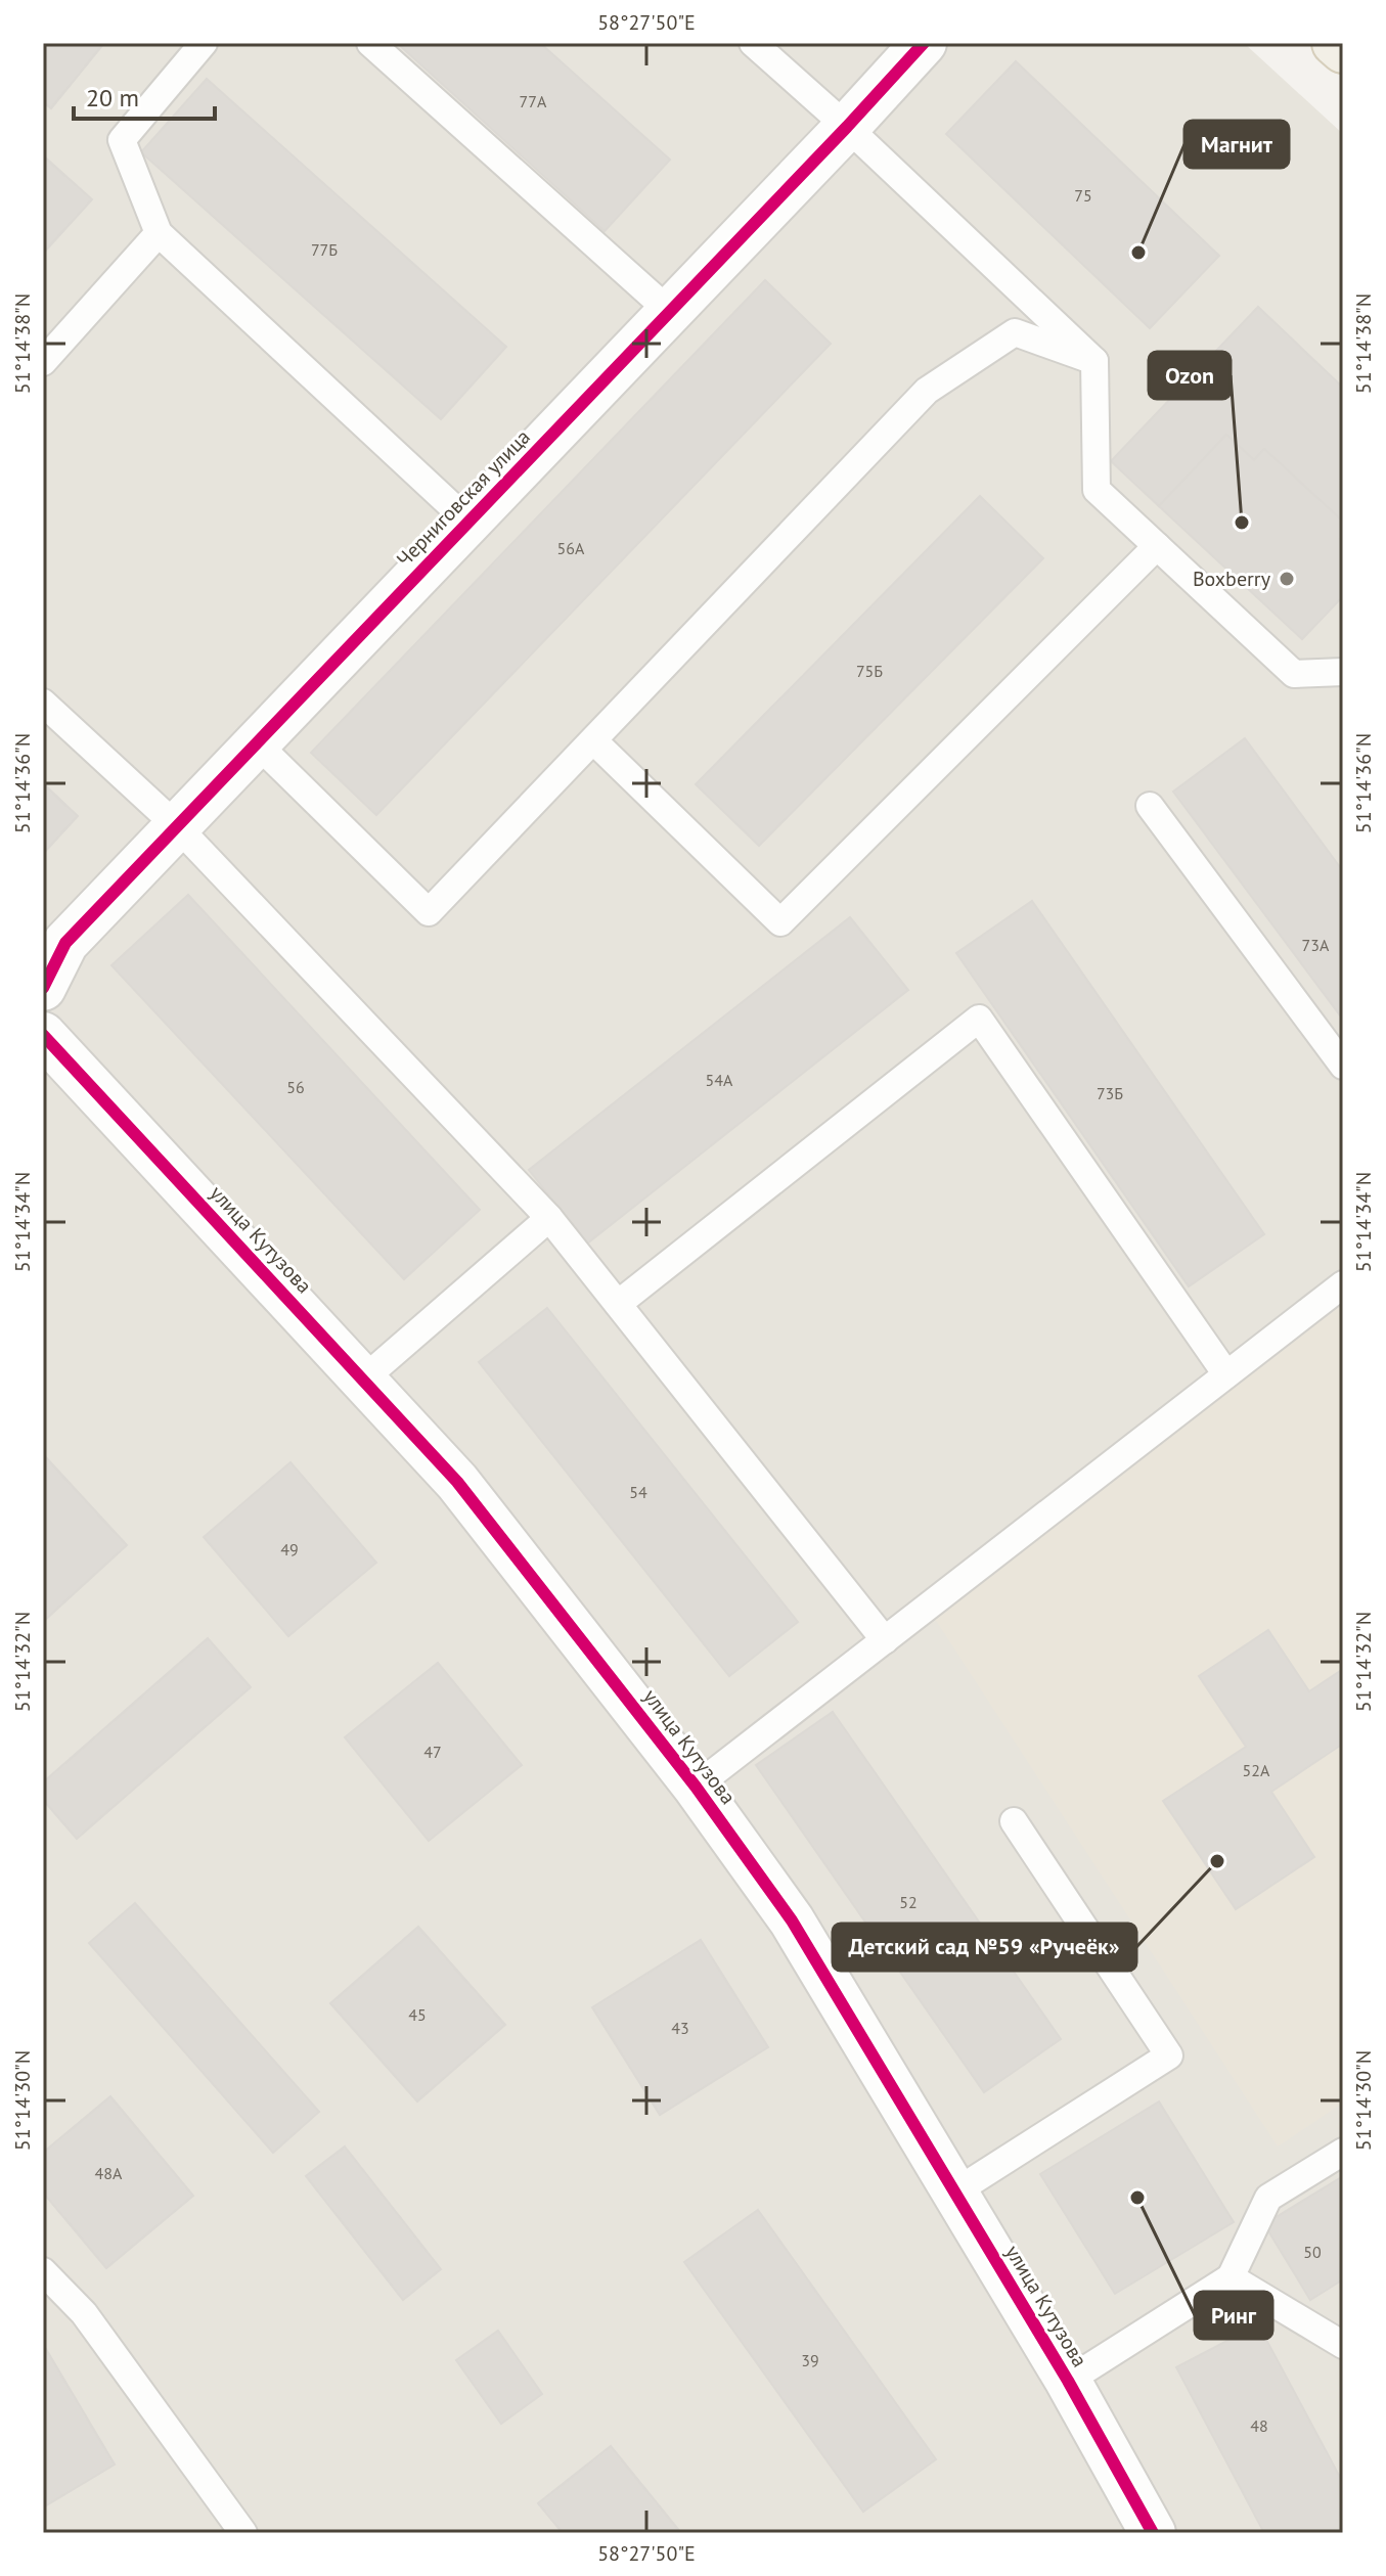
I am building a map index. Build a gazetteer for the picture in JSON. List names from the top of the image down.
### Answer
{
  "streets": {
    "street": ["Черниговская улица", "улица Кутузова"]
  },
  "places": [
    "Магнит",
    "Ozon",
    "Boxberry",
    "Детский сад №59 «Ручеёк»",
    "Ринг"
  ],
  "house_numbers": [
    "77А",
    "75",
    "77Б",
    "56А",
    "75Б",
    "73А",
    "54А",
    "56",
    "73Б",
    "54",
    "49",
    "47",
    "52А",
    "52",
    "45",
    "43",
    "48А",
    "50",
    "39",
    "48"
  ],
  "scale_bar": "20 m",
  "coordinates": [
    "58°27'50\"E",
    "51°14'38\"N",
    "51°14'36\"N",
    "51°14'34\"N",
    "51°14'32\"N",
    "51°14'30\"N"
  ]
}
